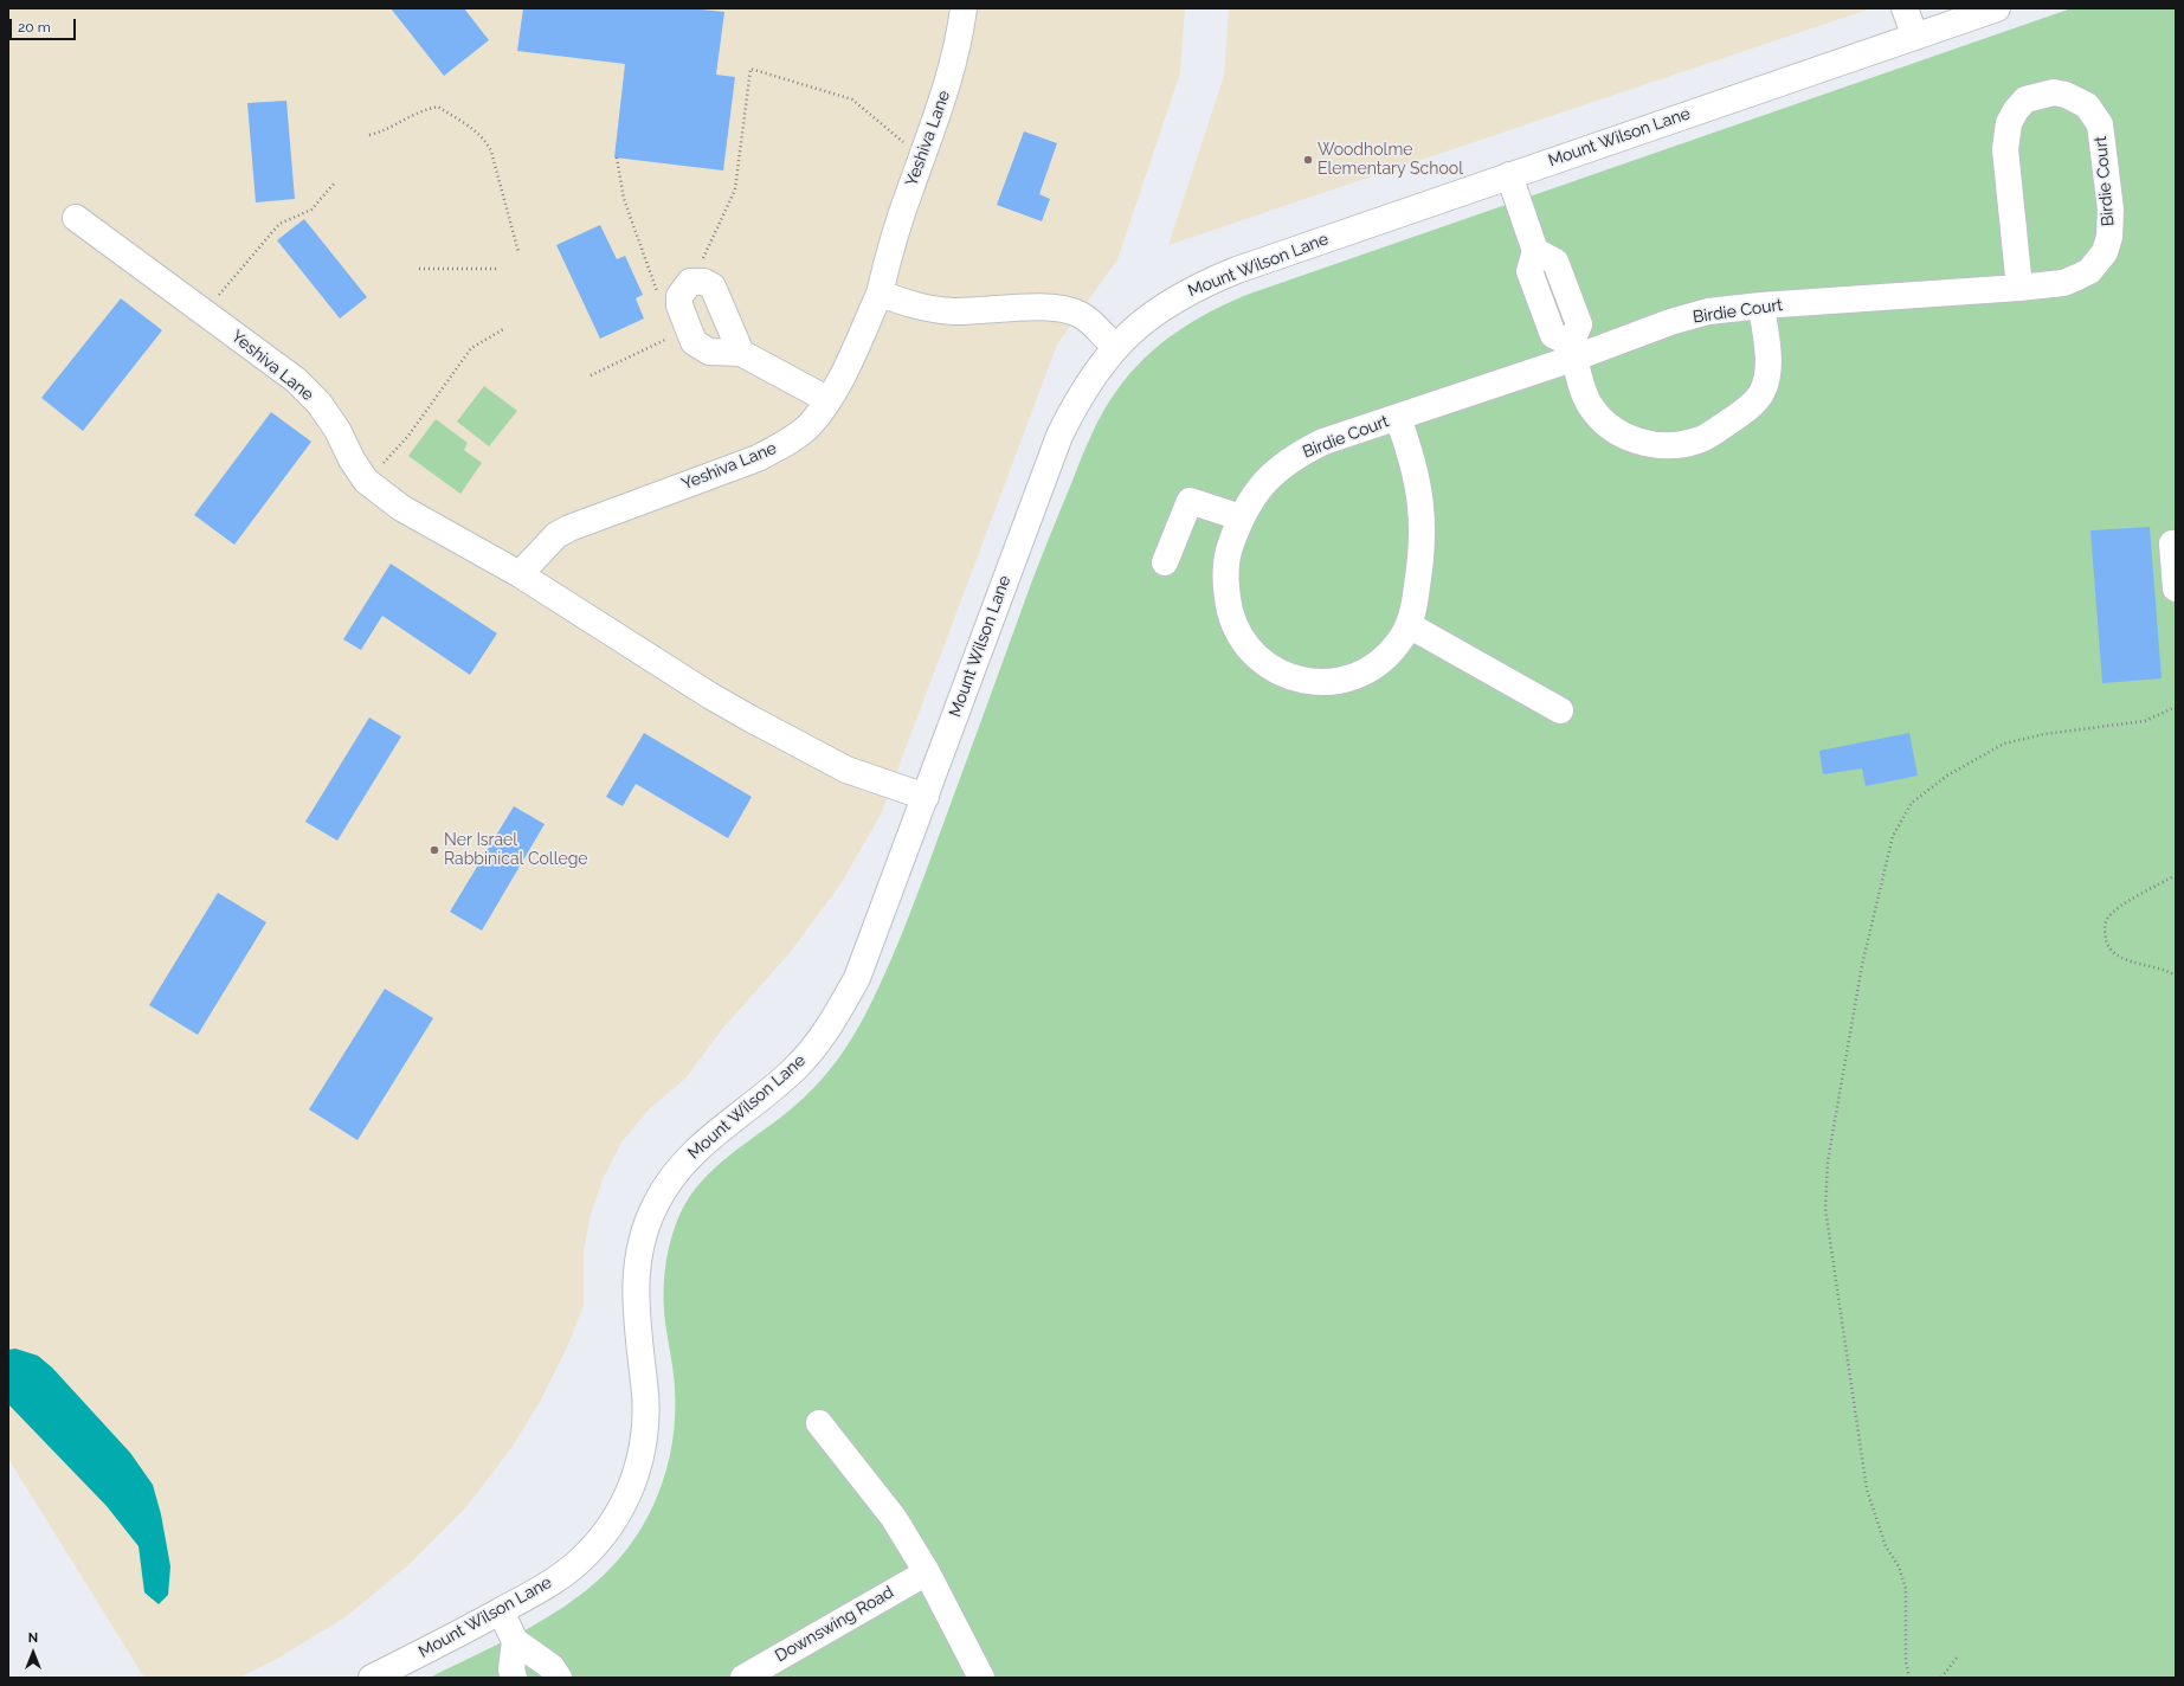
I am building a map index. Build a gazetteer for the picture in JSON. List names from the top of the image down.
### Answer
{
  "streets": {
    "street": [
      "Mount Wilson Lane",
      "Yeshiva Lane",
      "Birdie Court",
      "Downswing Road"
    ]
  },
  "crossings": [
    ["Mount Wilson Lane", "Yeshiva Lane"]
  ],
  "places": ["Woodholme Elementary School", "Ner Israel Rabbinical College"],
  "scale_bar": "20 m",
  "north": "top"
}
